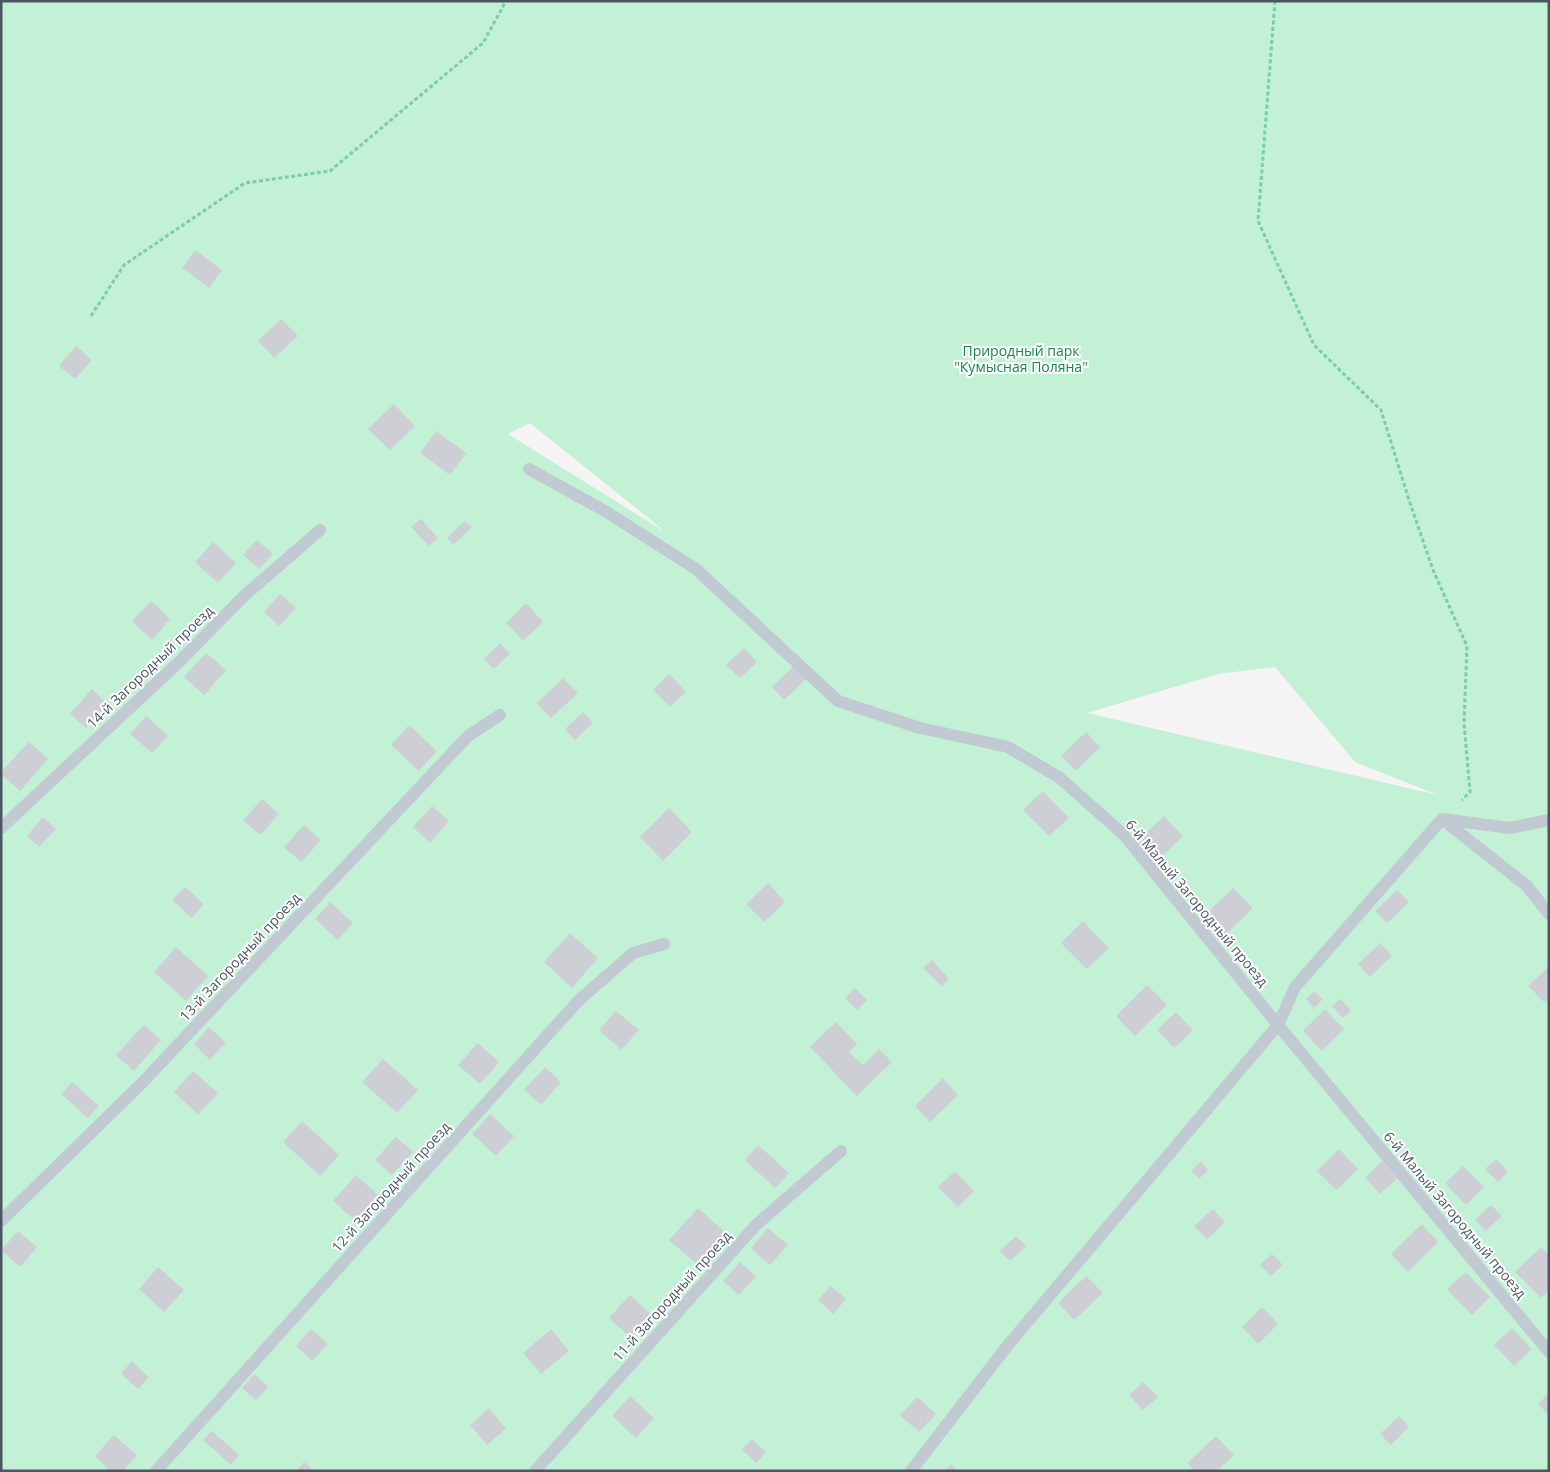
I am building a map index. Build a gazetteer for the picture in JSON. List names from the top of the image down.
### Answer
{
  "streets": {
    "lane": [
      "14-й Загородный проезд",
      "6-й Малый Загородный проезд",
      "13-й Загородный проезд",
      "12-й Загородный проезд",
      "11-й Загородный проезд"
    ]
  },
  "parks": ["Природный парк \"Кумысная Поляна\""]
}
